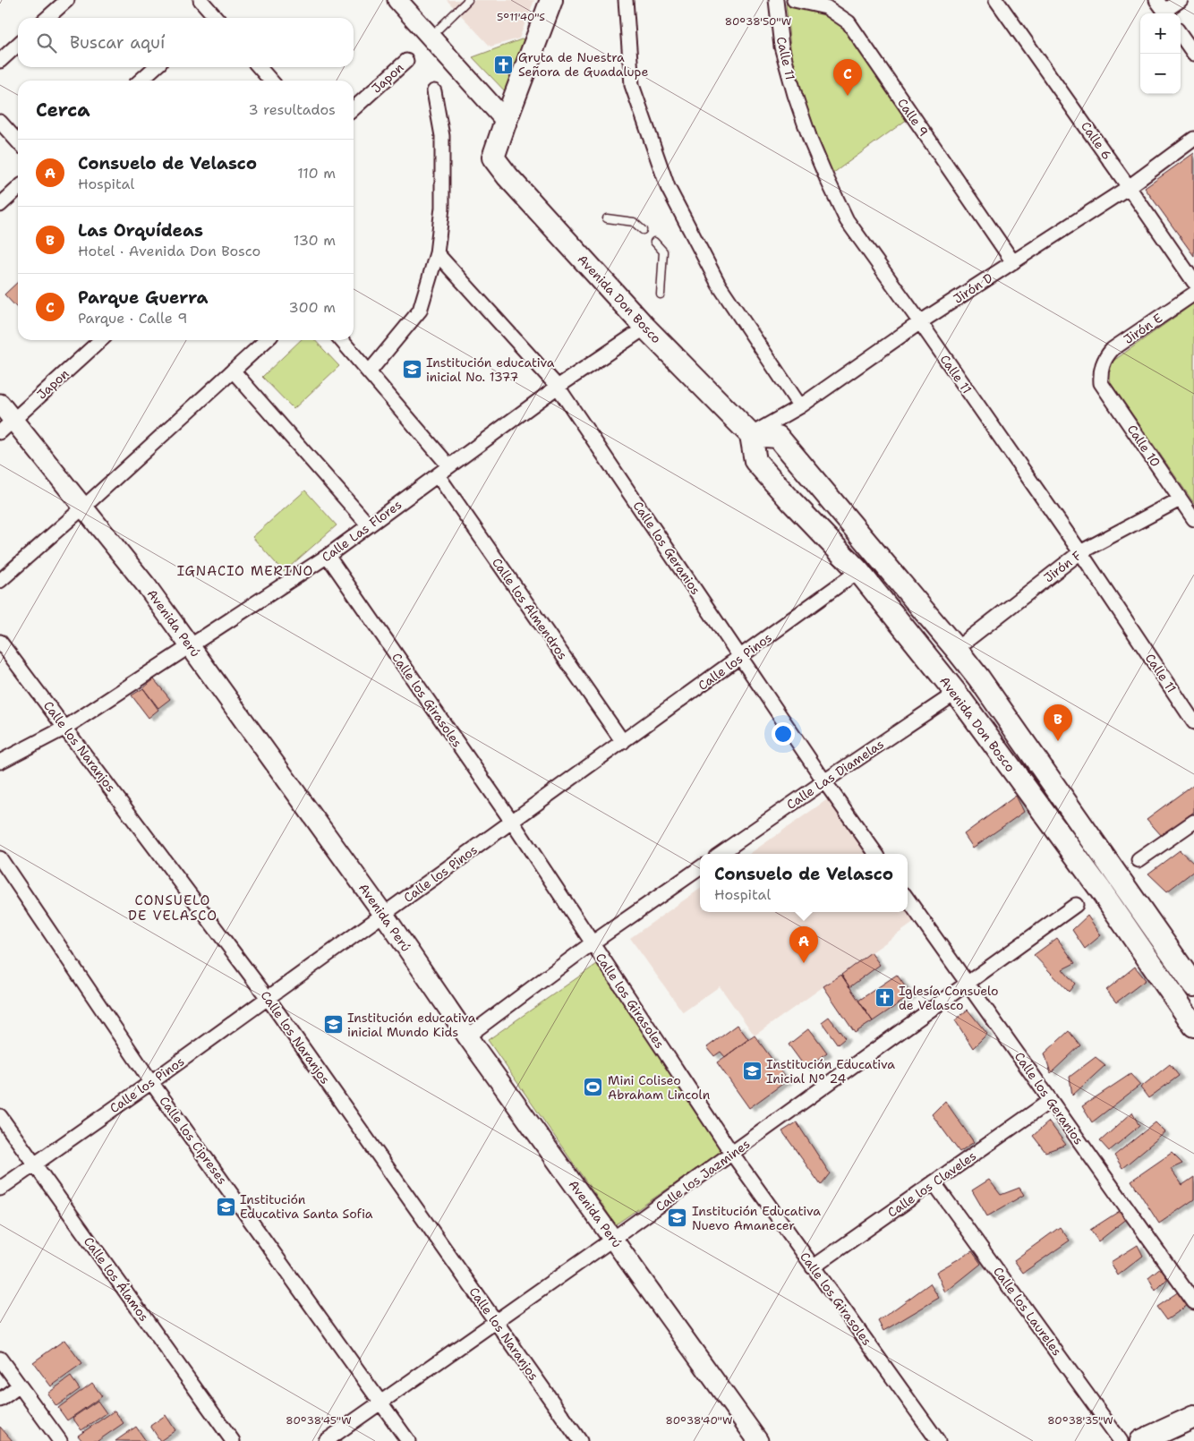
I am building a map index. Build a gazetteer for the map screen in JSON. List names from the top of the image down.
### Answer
{
  "streets": {
    "main road": ["Avenida Don Bosco"],
    "street": [
      "Calle 11",
      "Japon",
      "Calle 9",
      "Calle 6",
      "Jirón D",
      "Jirón E",
      "Calle 10",
      "Calle Las Flores",
      "Calle los Geranios",
      "Jirón F",
      "Calle los Almendros",
      "Avenida Perú",
      "Calle los Pinos",
      "Calle los Girasoles",
      "Calle los Naranjos",
      "Calle Las Diamelas",
      "Calle los Cipreses",
      "Calle los Jazmines",
      "Calle los Claveles",
      "Calle los Álamos",
      "Calle los Laureles"
    ]
  },
  "crossings": [
    ["Calle 11", "Jirón D"],
    ["Calle 11", "Jirón F"],
    ["Japon", "Avenida Perú"],
    ["Calle 9", "Jirón D"],
    ["Calle 6", "Jirón D"],
    ["Jirón D", "Avenida Don Bosco"],
    ["Avenida Don Bosco", "Calle Las Flores"],
    ["Avenida Don Bosco", "Jirón F"],
    ["Avenida Don Bosco", "Calle los Pinos"],
    ["Avenida Don Bosco", "Calle Las Diamelas"],
    ["Jirón E", "Calle 10"],
    ["Calle 10", "Jirón F"],
    ["Calle Las Flores", "Calle los Geranios"],
    ["Calle Las Flores", "Calle los Almendros"],
    ["Calle Las Flores", "Avenida Perú"],
    ["Calle Las Flores", "Calle los Girasoles"],
    ["Calle Las Flores", "Calle los Naranjos"],
    ["Calle los Geranios", "Calle los Pinos"],
    ["Calle los Geranios", "Calle Las Diamelas"],
    ["Calle los Geranios", "Calle los Jazmines"],
    ["Calle los Geranios", "Calle los Claveles"],
    ["Calle los Almendros", "Calle los Pinos"],
    ["Avenida Perú", "Calle los Pinos"],
    ["Avenida Perú", "Calle los Jazmines"],
    ["Calle los Pinos", "Calle los Girasoles"],
    ["Calle los Pinos", "Calle los Naranjos"],
    ["Calle los Pinos", "Calle los Cipreses"],
    ["Calle los Pinos", "Calle los Álamos"],
    ["Calle los Girasoles", "Calle los Jazmines"],
    ["Calle los Girasoles", "Calle los Claveles"],
    ["Calle los Naranjos", "Calle los Jazmines"],
    ["Calle los Cipreses", "Calle los Jazmines"],
    ["Calle los Claveles", "Calle los Laureles"]
  ],
  "districts": ["IGNACIO MERINO", "CONSUELO DE VELASCO"],
  "places": {
    "church": ["Gruta de Nuestra Señora de Guadalupe", "Iglesía Consuelo de Velasco"],
    "school or university": [
      "Institución educativa inicial No. 1377",
      "Institución educativa inicial Mundo Kids",
      "Institución Educativa Inicial Nº 24",
      "Institución Educativa Santa Sofia",
      "Institución Educativa Nuevo Amanecer"
    ],
    "sports": ["Mini Coliseo Abraham Lincoln"]
  },
  "page": {
    "map_buttons": ["+", "−"],
    "search": "Buscar aquí",
    "pins": ["C", "B", "A"],
    "heading": ["Cerca", "3 resultados"],
    "list": [
      {
        "mark": "A",
        "name": "Consuelo de Velasco",
        "note": "Hospital",
        "value": "110 m"
      },
      {
        "mark": "B",
        "name": "Las Orquídeas",
        "note": "Hotel · Avenida Don Bosco",
        "value": "130 m"
      },
      {
        "mark": "C",
        "name": "Parque Guerra",
        "note": "Parque · Calle 9",
        "value": "300 m"
      }
    ],
    "popup": ["Consuelo de Velasco", "Hospital"]
  },
  "coordinates": [
    "5°11'40\"S",
    "80°38'50\"W",
    "80°38'45\"W",
    "80°38'40\"W",
    "80°38'35\"W"
  ]
}
